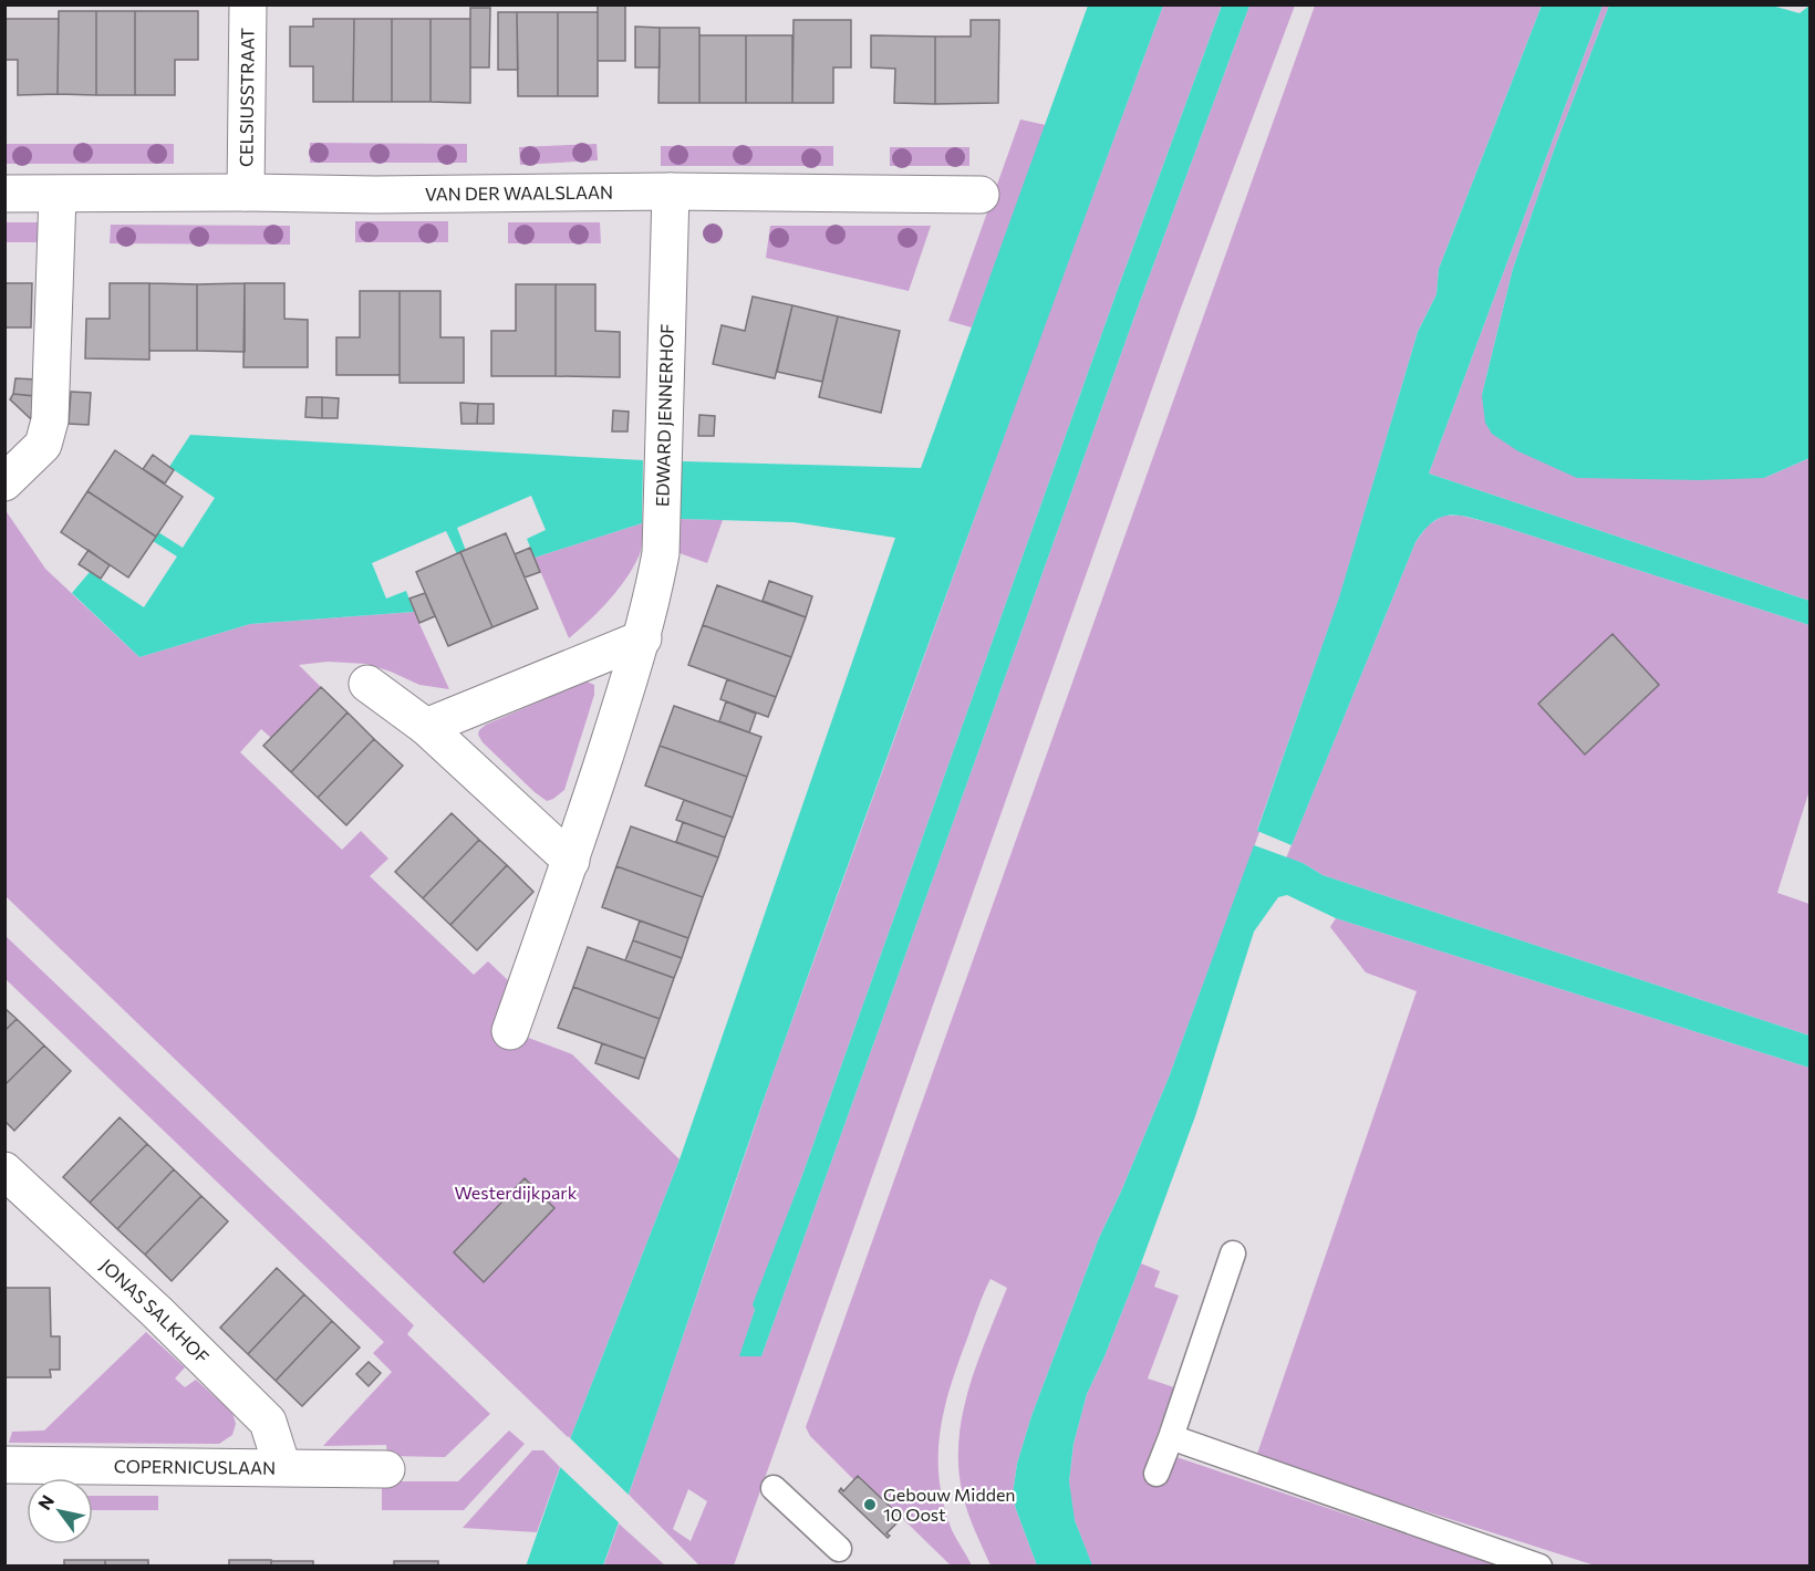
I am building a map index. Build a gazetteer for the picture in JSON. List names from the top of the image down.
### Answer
{
  "streets": {
    "street": [
      "CELSIUSSTRAAT",
      "VAN DER WAALSLAAN",
      "EDWARD JENNERHOF",
      "JONAS SALKHOF",
      "COPERNICUSLAAN"
    ]
  },
  "crossings": [
    ["CELSIUSSTRAAT", "VAN DER WAALSLAAN"],
    ["VAN DER WAALSLAAN", "EDWARD JENNERHOF"],
    ["JONAS SALKHOF", "COPERNICUSLAAN"]
  ],
  "parks": ["Westerdijkpark"],
  "places": ["Gebouw Midden 10 Oost"],
  "north": "top left"
}
